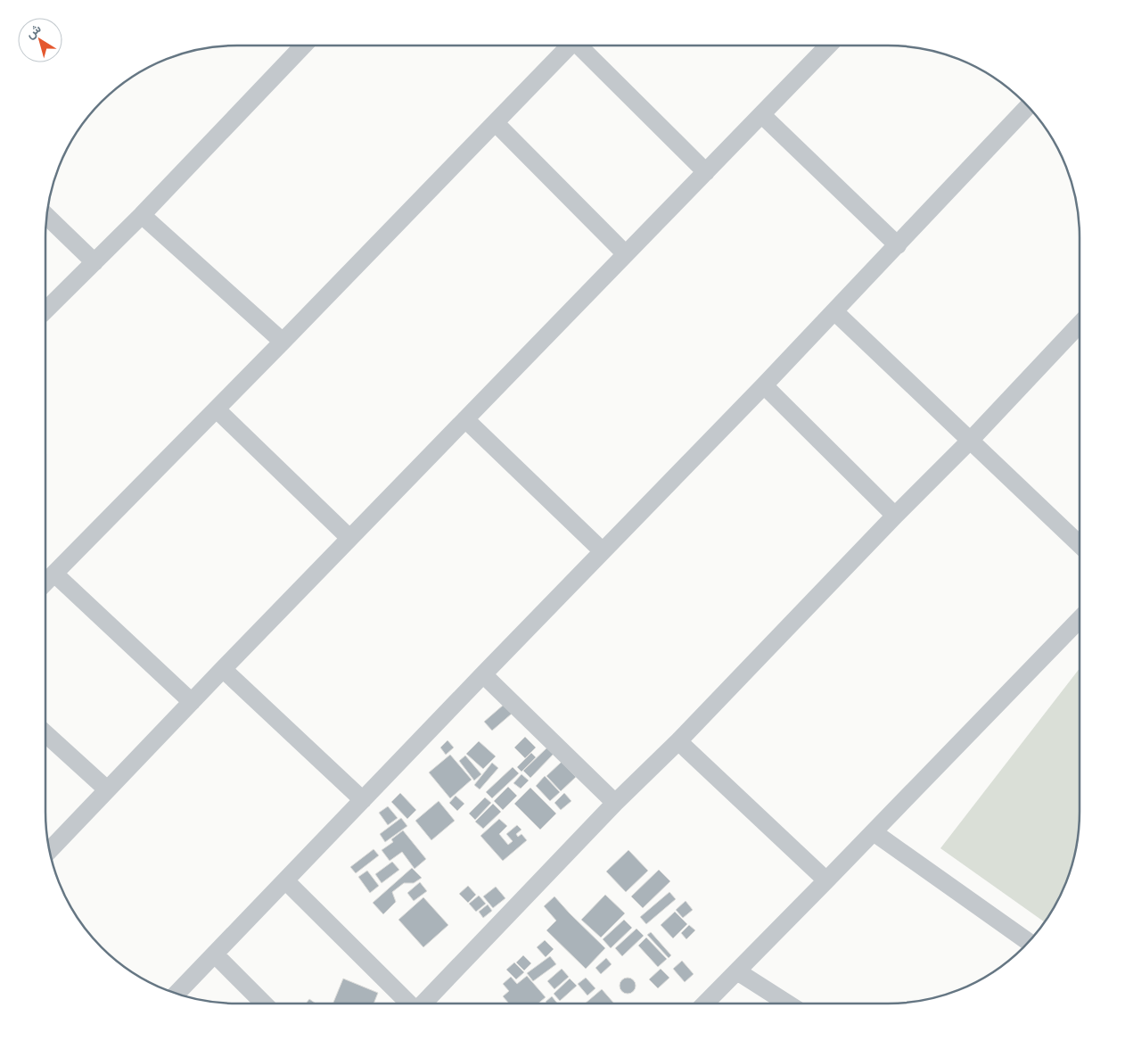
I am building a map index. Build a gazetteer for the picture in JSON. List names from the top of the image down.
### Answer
{
  "north": "top left"
}
